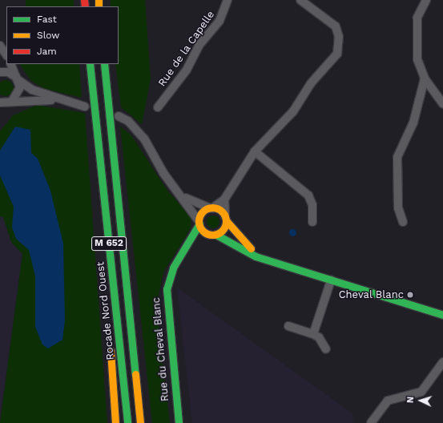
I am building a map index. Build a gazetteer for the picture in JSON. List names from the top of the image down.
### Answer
{
  "streets": {
    "main road": ["M 652", "Rocade Nord Ouest", "Rue du Cheval Blanc"],
    "street": ["Rue de la Capelle"]
  },
  "places": ["Cheval Blanc"],
  "legend": ["Fast", "Slow", "Jam"],
  "north": "left"
}
